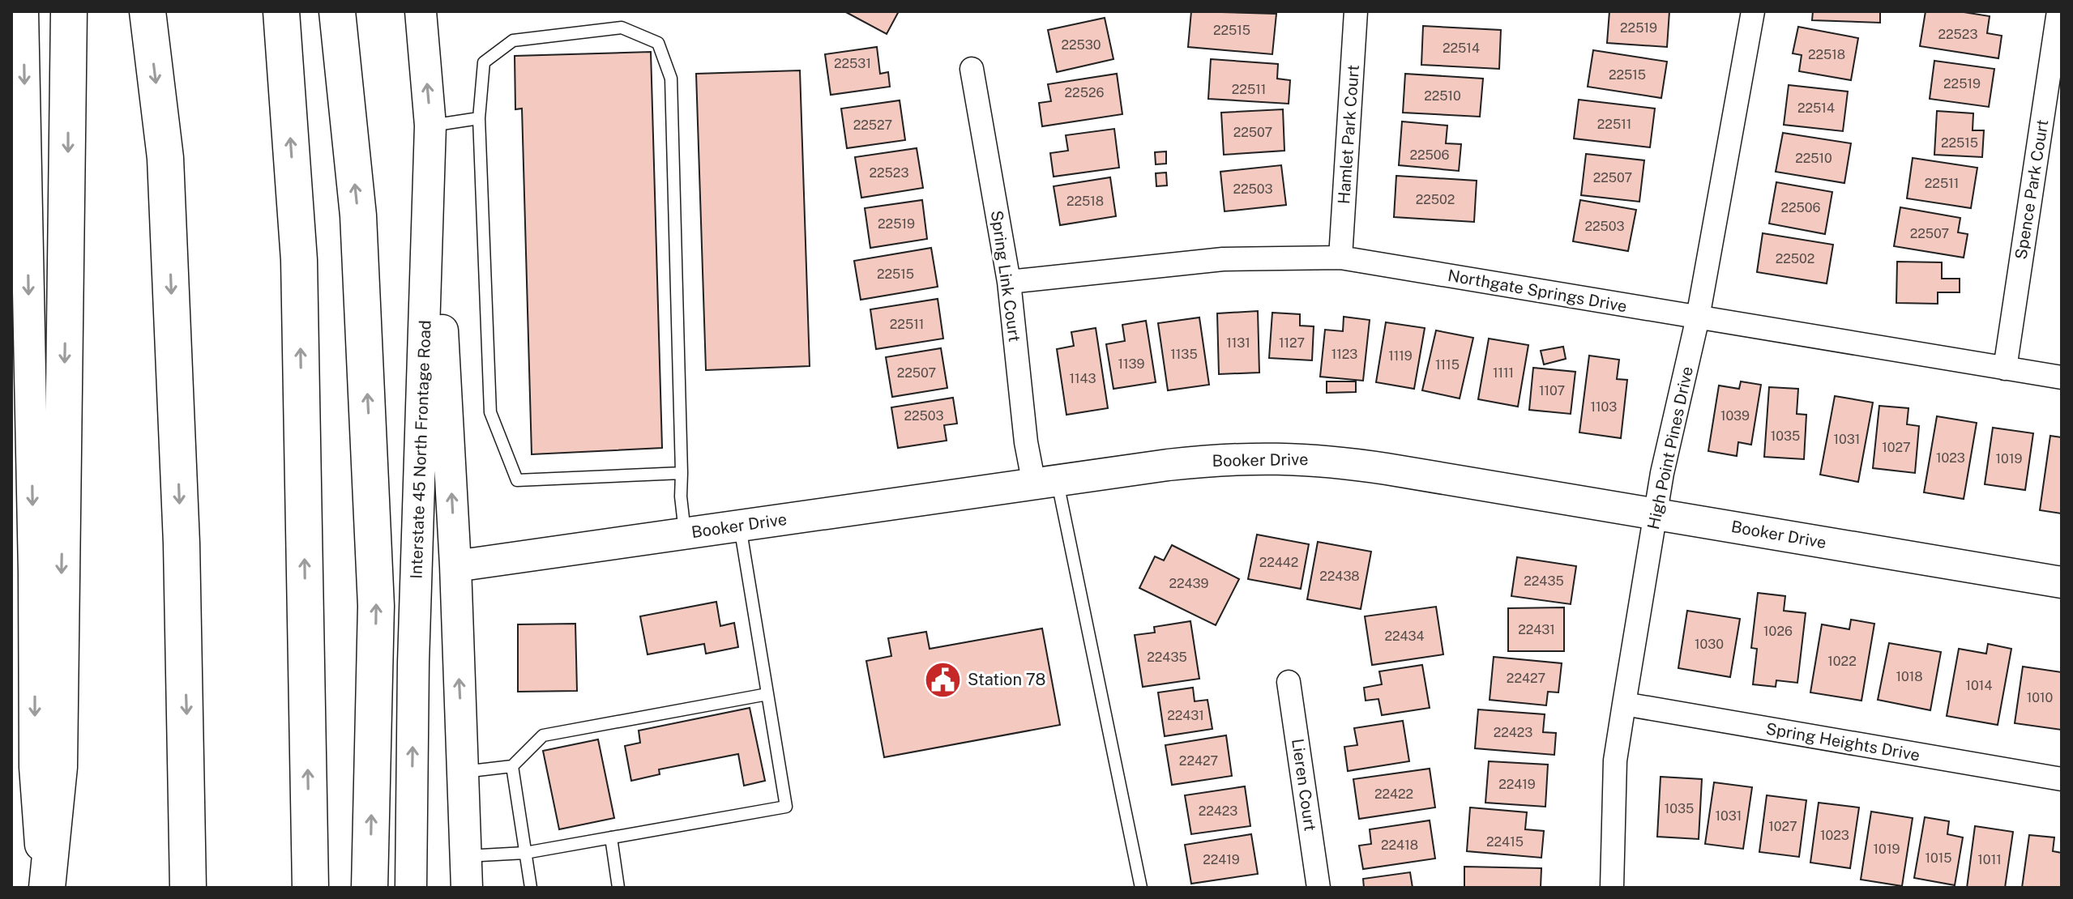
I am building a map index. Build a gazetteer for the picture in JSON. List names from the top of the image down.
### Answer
{
  "streets": {
    "main road": ["Interstate 45 North Frontage Road", "Booker Drive"],
    "street": [
      "Hamlet Park Court",
      "Spence Park Court",
      "Spring Link Court",
      "Northgate Springs Drive",
      "High Point Pines Drive",
      "Spring Heights Drive",
      "Lieren Court"
    ]
  },
  "crossings": [
    ["Hamlet Park Court", "Northgate Springs Drive"],
    ["Spence Park Court", "Northgate Springs Drive"],
    ["Spring Link Court", "Northgate Springs Drive"],
    ["Spring Link Court", "Booker Drive"],
    ["Northgate Springs Drive", "High Point Pines Drive"],
    ["High Point Pines Drive", "Booker Drive"],
    ["High Point Pines Drive", "Spring Heights Drive"]
  ],
  "places": {
    "public building": ["Station 78"]
  },
  "house_numbers": [
    "22519",
    "22515",
    "22523",
    "22530",
    "22514",
    "22518",
    "22531",
    "22515",
    "22519",
    "22511",
    "22526",
    "22510",
    "22514",
    "22511",
    "22527",
    "22507",
    "22515",
    "22506",
    "22510",
    "22523",
    "22507",
    "22511",
    "22503",
    "22502",
    "22518",
    "22506",
    "22519",
    "22503",
    "22507",
    "22502",
    "22515",
    "22511",
    "1131",
    "1127",
    "1135",
    "1123",
    "1119",
    "1139",
    "1115",
    "22507",
    "1111",
    "1143",
    "1107",
    "1103",
    "22503",
    "1039",
    "1035",
    "1031",
    "1027",
    "1023",
    "1019",
    "22442",
    "22438",
    "22435",
    "22439",
    "22431",
    "1026",
    "22434",
    "1030",
    "22435",
    "1022",
    "1018",
    "22427",
    "1014",
    "1010",
    "22431",
    "22423",
    "22427",
    "22419",
    "22422",
    "1035",
    "22423",
    "1031",
    "1027",
    "1023",
    "22415",
    "22418",
    "1019",
    "1015",
    "22419",
    "1011"
  ]
}
